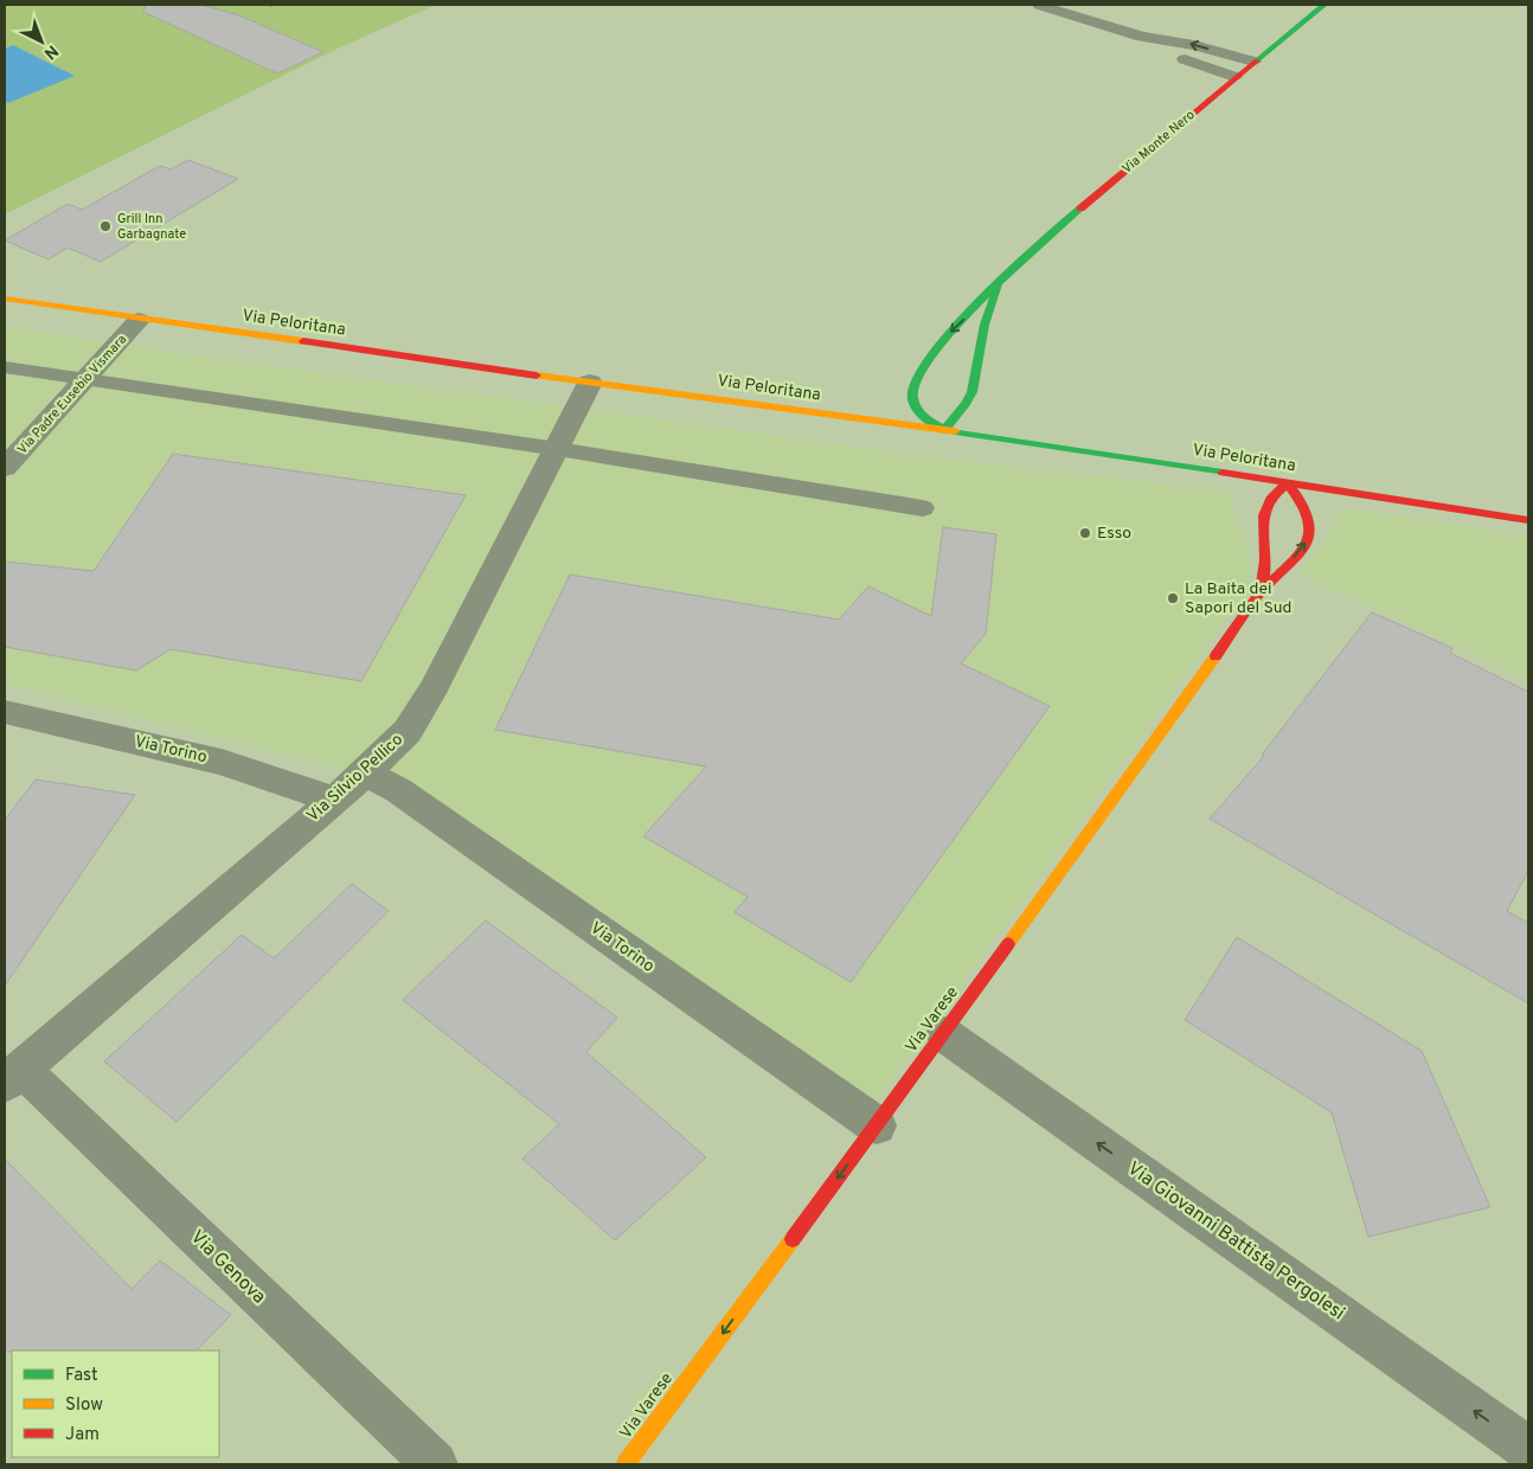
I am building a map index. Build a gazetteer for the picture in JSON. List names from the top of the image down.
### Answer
{
  "streets": {
    "street": [
      "Via Monte Nero",
      "Via Peloritana",
      "Via Padre Eusebio Vismara",
      "Via Torino",
      "Via Silvio Pellico",
      "Via Varese",
      "Via Giovanni Battista Pergolesi",
      "Via Genova"
    ]
  },
  "crossings": [
    ["Via Monte Nero", "Via Peloritana"],
    ["Via Peloritana", "Via Padre Eusebio Vismara"],
    ["Via Peloritana", "Via Silvio Pellico"],
    ["Via Peloritana", "Via Varese"],
    ["Via Torino", "Via Silvio Pellico"],
    ["Via Torino", "Via Varese"],
    ["Via Silvio Pellico", "Via Genova"],
    ["Via Varese", "Via Giovanni Battista Pergolesi"]
  ],
  "one_way": ["Via Giovanni Battista Pergolesi"],
  "places": ["Grill Inn Garbagnate", "Esso", "La Baita dei Sapori del Sud"],
  "legend": ["Fast", "Slow", "Jam"],
  "north": "bottom right"
}
